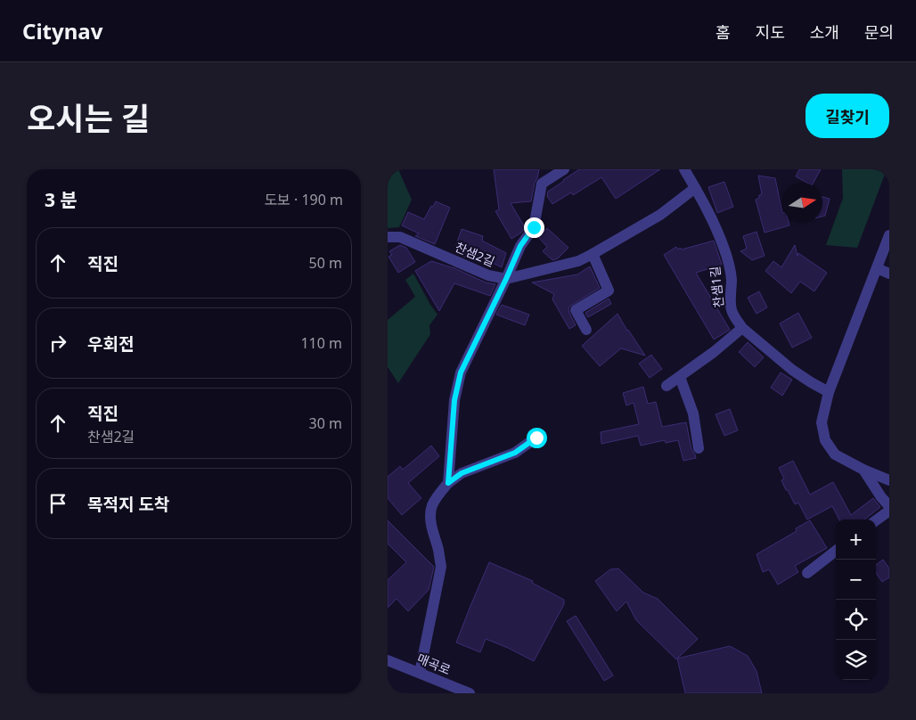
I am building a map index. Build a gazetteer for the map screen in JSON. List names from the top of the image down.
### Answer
{
  "streets": {
    "street": ["찬샘2길", "찬샘1길", "매곡로"]
  },
  "north": "right",
  "page": {
    "header": "Citynav",
    "nav": [
      "홈",
      "지도",
      "소개",
      "문의"
    ],
    "title": "오시는 길",
    "buttons": "길찾기",
    "heading": ["3 분", "도보 · 190 m"],
    "list": [
      ["직진", "50 m"],
      ["우회전", "110 m"],
      ["직진", "찬샘2길", "30 m"],
      "목적지 도착"
    ],
    "map_buttons": ["+", "−"]
  }
}
